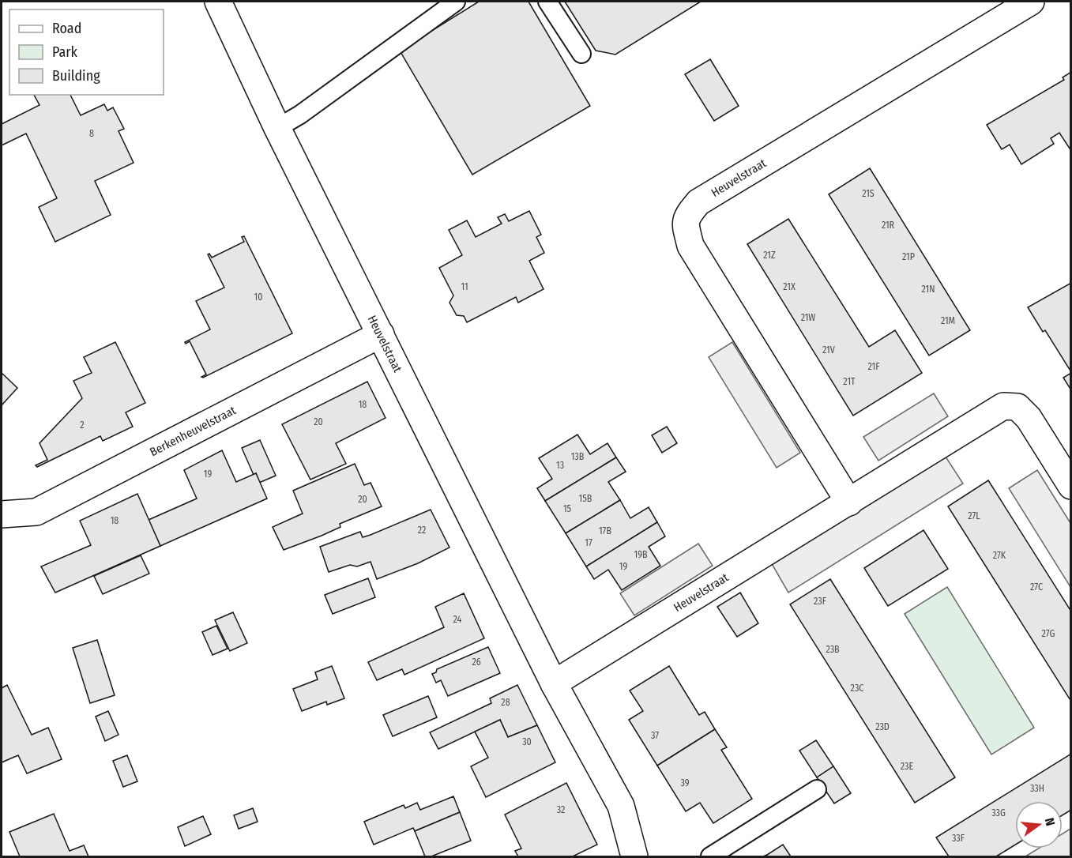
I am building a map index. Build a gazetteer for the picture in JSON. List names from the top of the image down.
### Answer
{
  "streets": {
    "street": ["Heuvelstraat", "Berkenheuvelstraat"]
  },
  "crossings": [
    ["Heuvelstraat", "Berkenheuvelstraat"]
  ],
  "house_numbers": [
    "8",
    "21S",
    "21R",
    "21Z",
    "21P",
    "11",
    "21X",
    "21N",
    "10",
    "21W",
    "21M",
    "21V",
    "21F",
    "21T",
    "18",
    "20",
    "2",
    "13B",
    "13",
    "19",
    "15B",
    "20",
    "15",
    "27L",
    "18",
    "22",
    "17B",
    "17",
    "19B",
    "27K",
    "19",
    "27C",
    "23F",
    "24",
    "27G",
    "23B",
    "26",
    "23C",
    "28",
    "23D",
    "37",
    "30",
    "23E",
    "39",
    "33H",
    "32",
    "33G",
    "33F"
  ],
  "legend": ["Road", "Park", "Building"],
  "north": "right"
}
